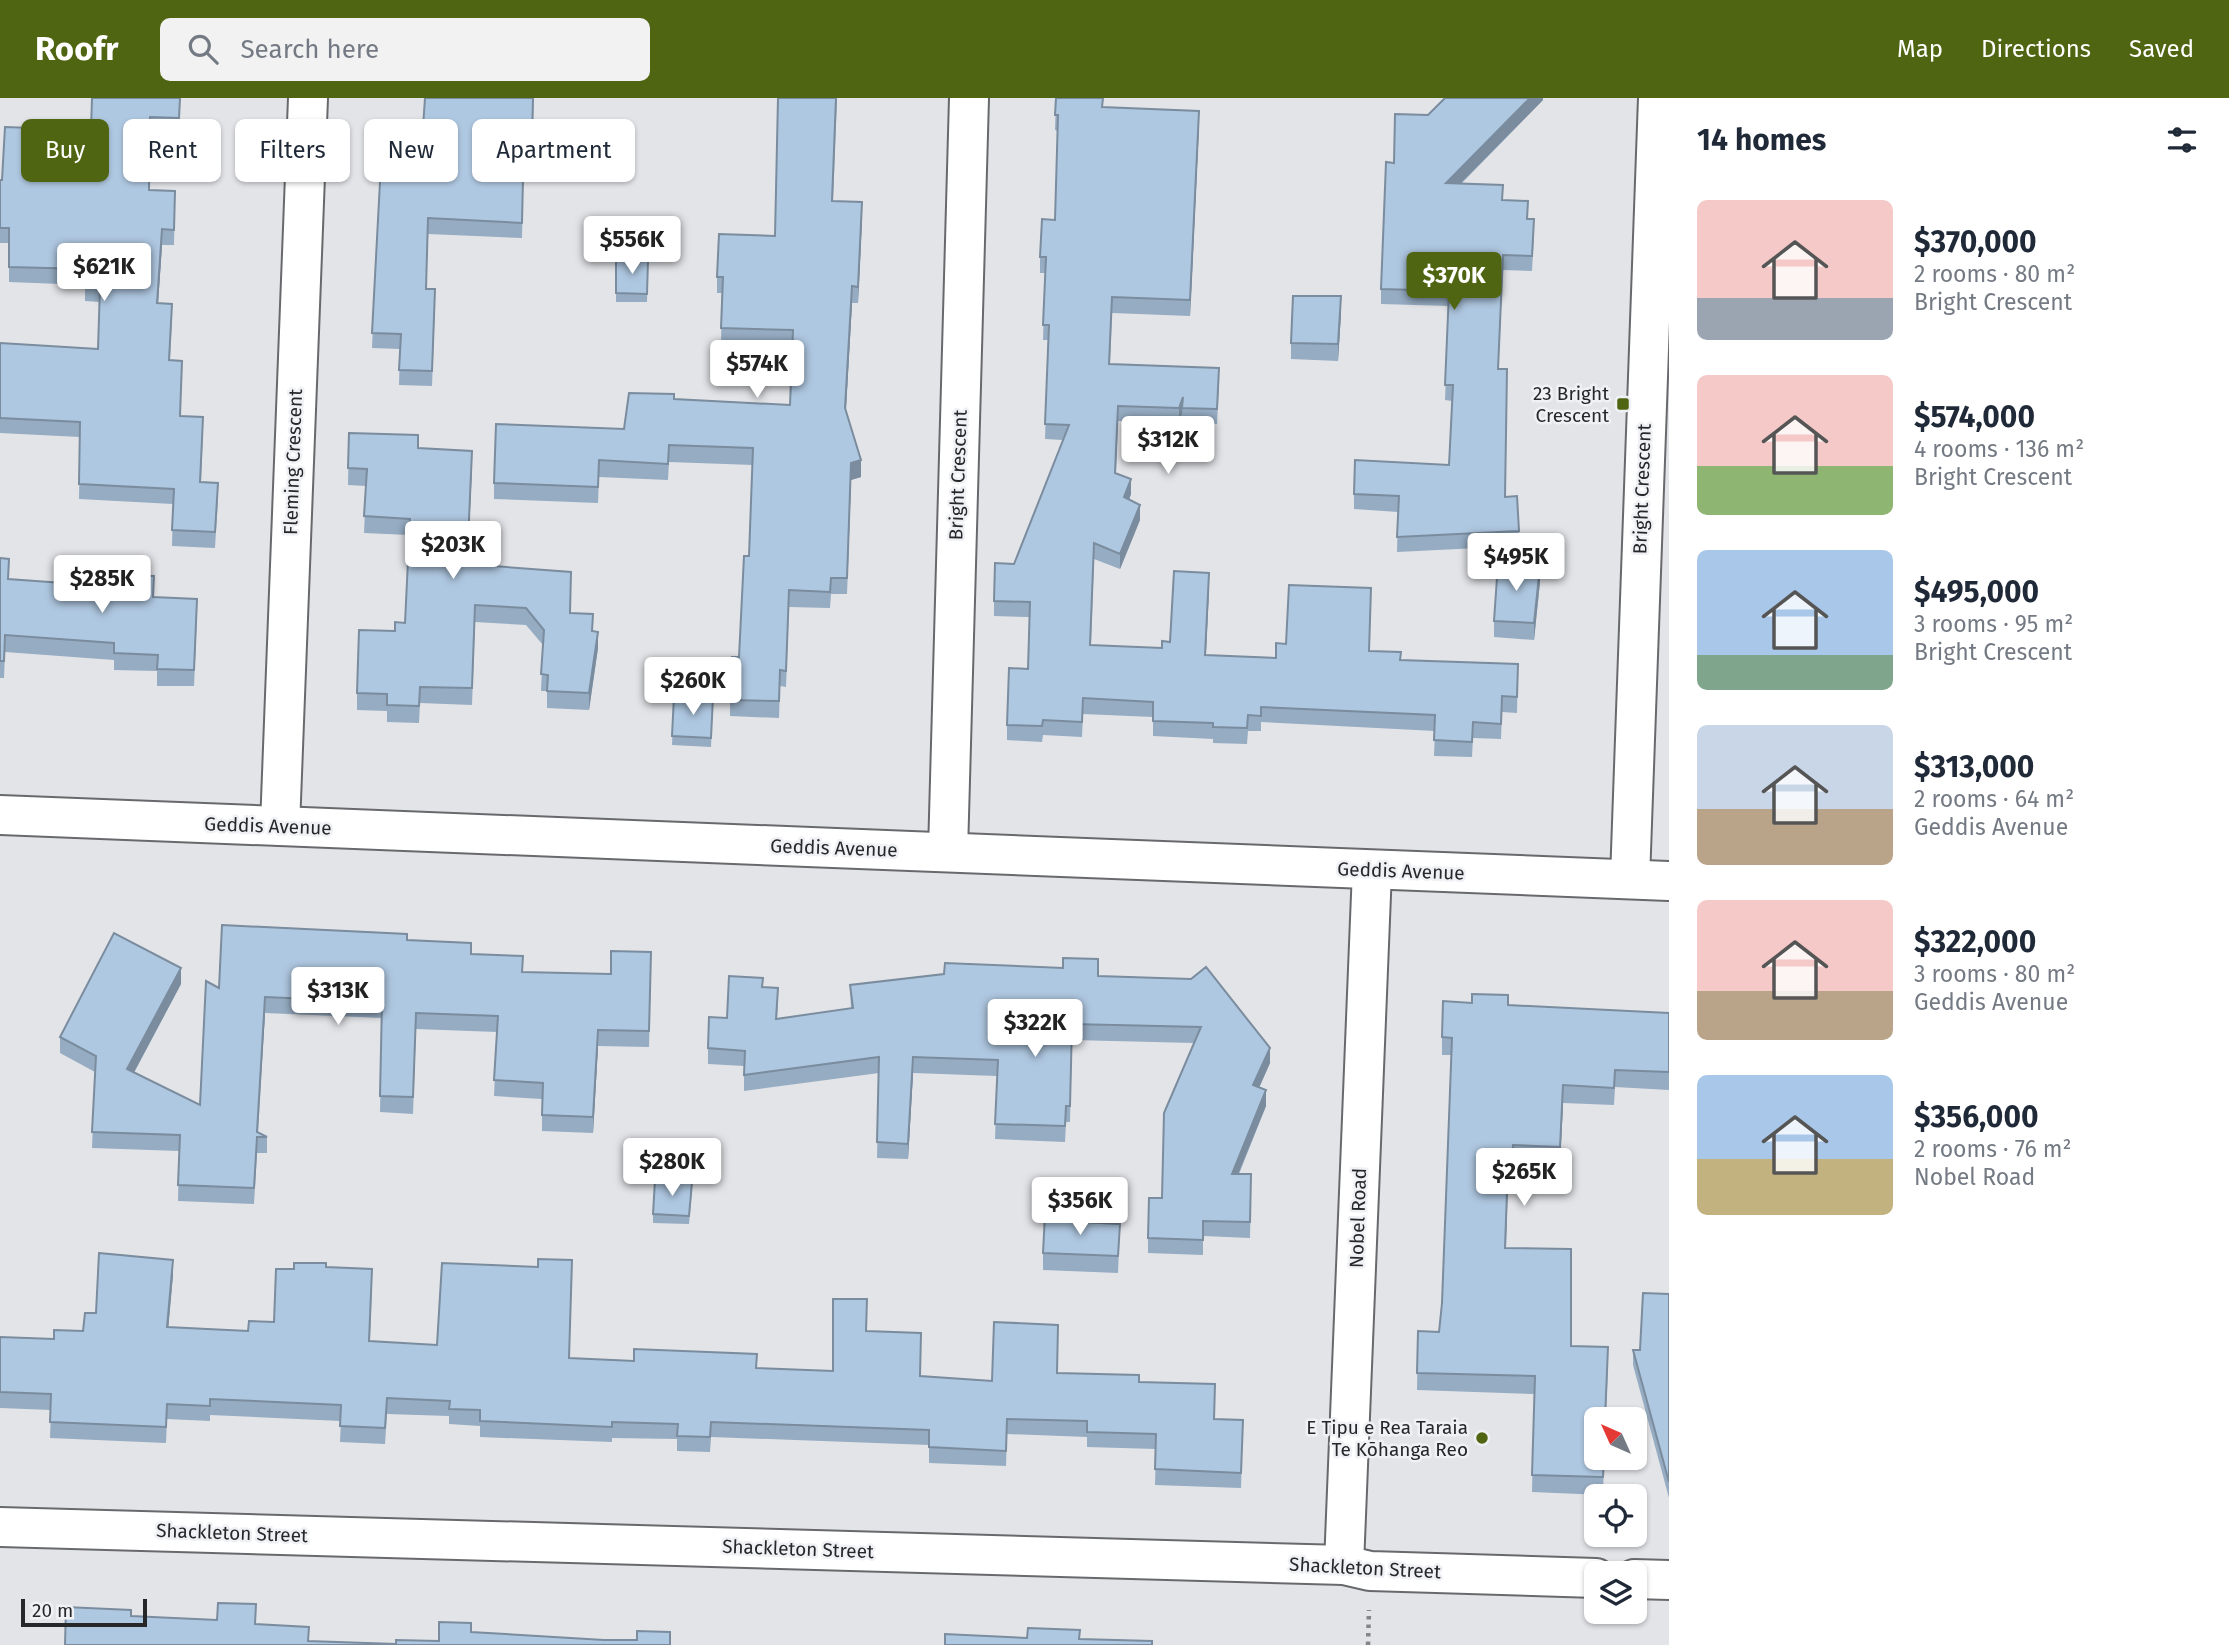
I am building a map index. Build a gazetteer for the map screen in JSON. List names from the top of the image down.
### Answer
{
  "streets": {
    "street": [
      "Fleming Crescent",
      "Bright Crescent",
      "Geddis Avenue",
      "Nobel Road",
      "Shackleton Street"
    ]
  },
  "crossings": [
    ["Fleming Crescent", "Geddis Avenue"],
    ["Bright Crescent", "Geddis Avenue"],
    ["Geddis Avenue", "Nobel Road"],
    ["Nobel Road", "Shackleton Street"]
  ],
  "places": {
    "transit": ["23 Bright Crescent"],
    "other": ["E Tipu e Rea Taraia Te Kōhanga Reo"]
  },
  "scale_bar": "20 m",
  "north": "top left",
  "page": {
    "header": "Roofr",
    "search": "Search here",
    "nav": ["Map", "Directions", "Saved"],
    "heading": "14 homes",
    "chip": [
      "Buy",
      "Rent",
      "Filters",
      "New",
      "Apartment"
    ],
    "list": [
      {
        "name": "$370,000",
        "note": "2 rooms · 80 m² · Bright Crescent"
      },
      {
        "name": "$574,000",
        "note": "4 rooms · 136 m² · Bright Crescent"
      },
      {
        "name": "$495,000",
        "note": "3 rooms · 95 m² · Bright Crescent"
      },
      {
        "name": "$313,000",
        "note": "2 rooms · 64 m² · Geddis Avenue"
      },
      {
        "name": "$322,000",
        "note": "3 rooms · 80 m² · Geddis Avenue"
      },
      {
        "name": "$356,000",
        "note": "2 rooms · 76 m² · Nobel Road"
      }
    ],
    "price": [
      "$556K",
      "$621K",
      "$370K",
      "$574K",
      "$312K",
      "$203K",
      "$495K",
      "$285K",
      "$260K",
      "$313K",
      "$322K",
      "$280K",
      "$265K",
      "$356K"
    ],
    "scale": "20 m"
  }
}
